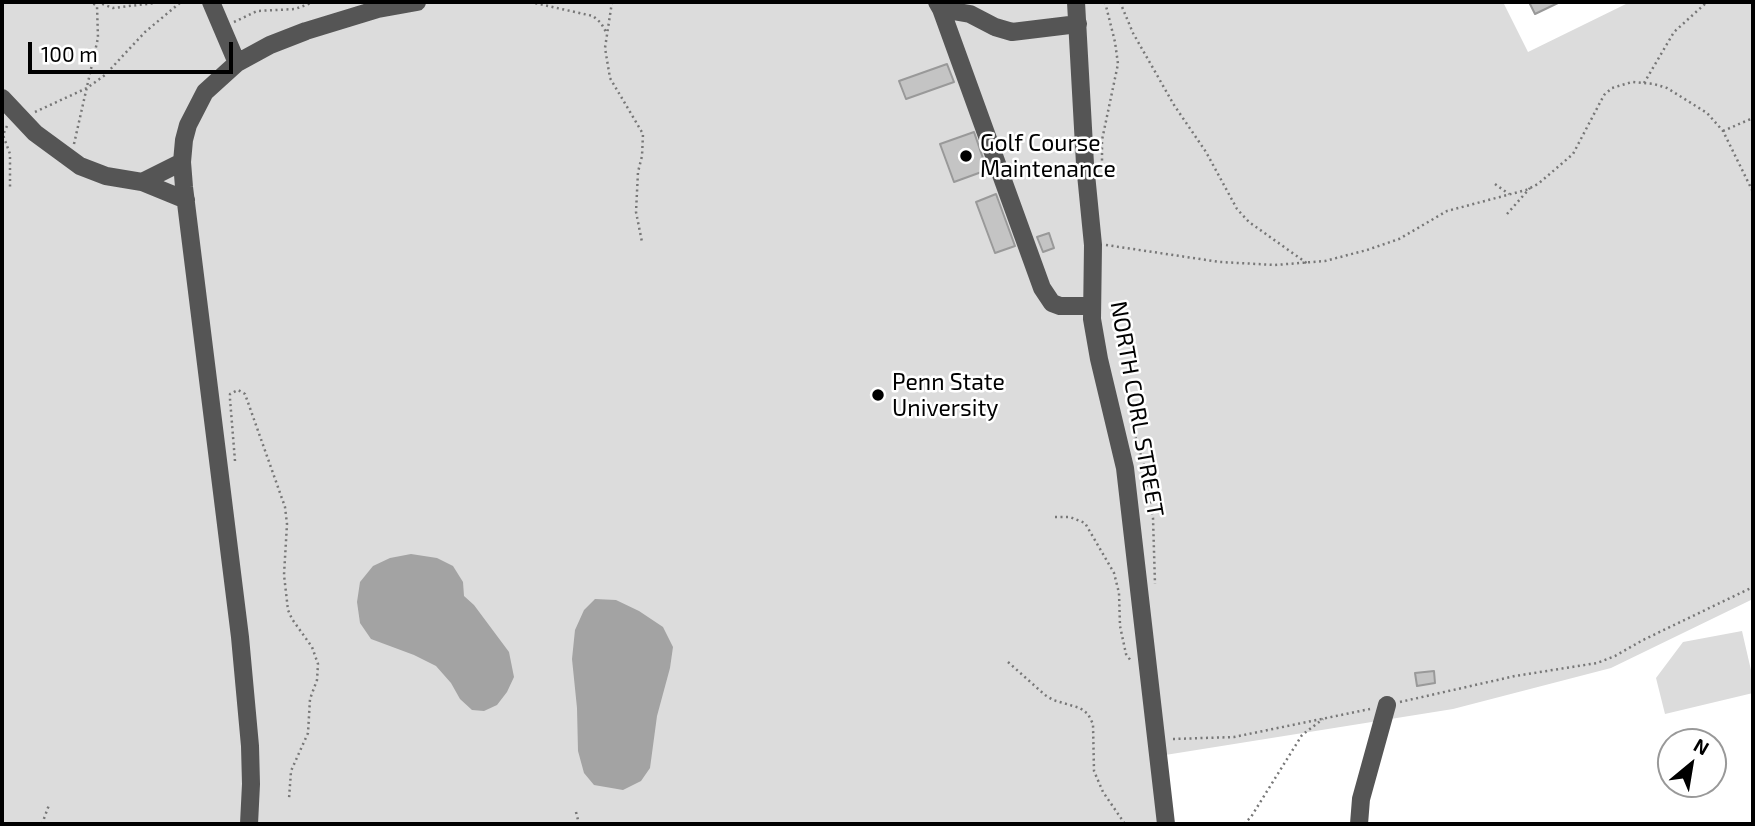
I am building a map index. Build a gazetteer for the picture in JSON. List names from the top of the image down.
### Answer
{
  "streets": {
    "street": ["NORTH CORL STREET"]
  },
  "places": ["Golf Course Maintenance", "Penn State University"],
  "scale_bar": "100 m",
  "north": "top right"
}
